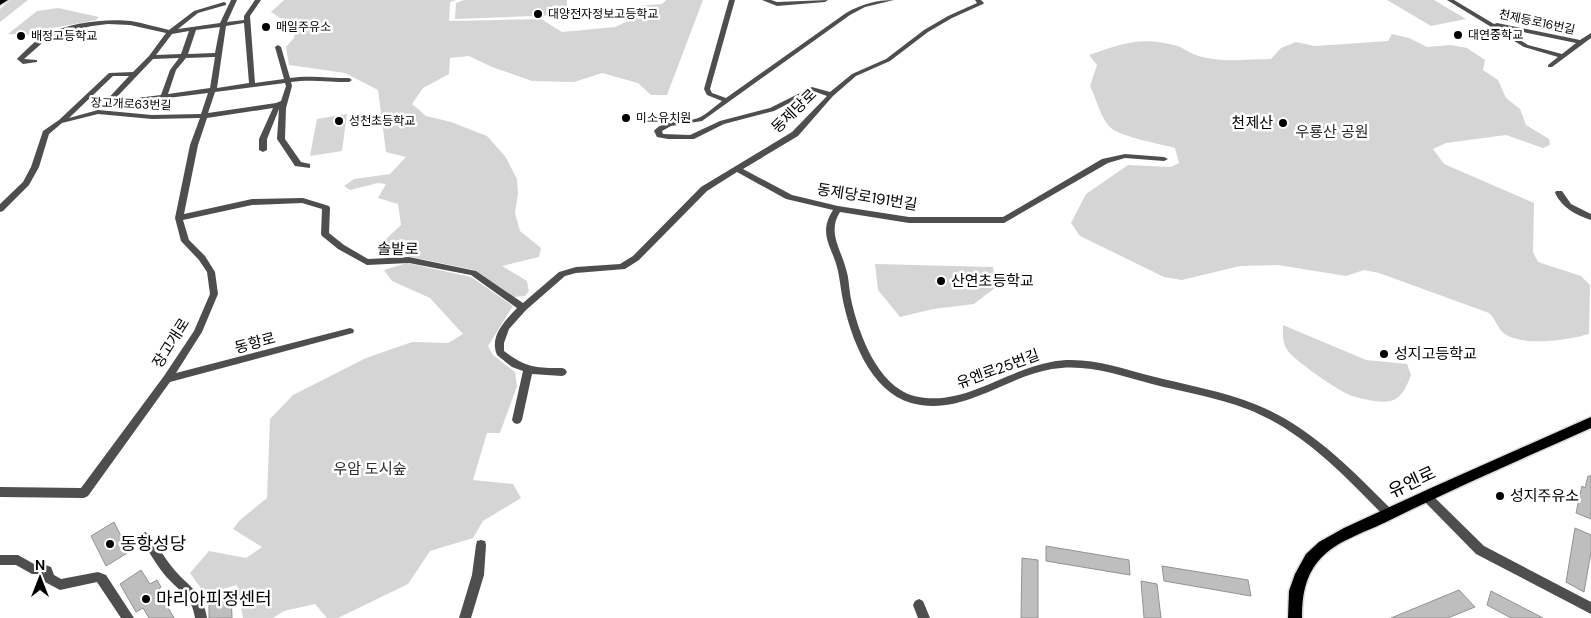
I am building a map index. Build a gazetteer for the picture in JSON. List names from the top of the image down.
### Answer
{
  "streets": {
    "main road": ["유엔로"],
    "street": [
      "천제등로16번길",
      "장고개로63번길",
      "동제당로",
      "동제당로191번길",
      "솔밭로",
      "장고개로",
      "동항로",
      "유엔로25번길"
    ]
  },
  "crossings": [
    ["장고개로63번길", "장고개로"],
    ["동제당로", "동제당로191번길"],
    ["동제당로", "솔밭로"],
    ["동제당로191번길", "유엔로25번길"],
    ["솔밭로", "장고개로"],
    ["장고개로", "동항로"],
    ["유엔로25번길", "유엔로"]
  ],
  "parks": ["우룡산 공원", "우암 도시숲"],
  "places": [
    "대양전자정보고등학교",
    "매일주유소",
    "대연중학교",
    "배정고등학교",
    "미소유치원",
    "성천초등학교",
    "천제산",
    "산연초등학교",
    "성지고등학교",
    "성지주유소",
    "동항성당",
    "마리아피정센터"
  ],
  "north": "top"
}
